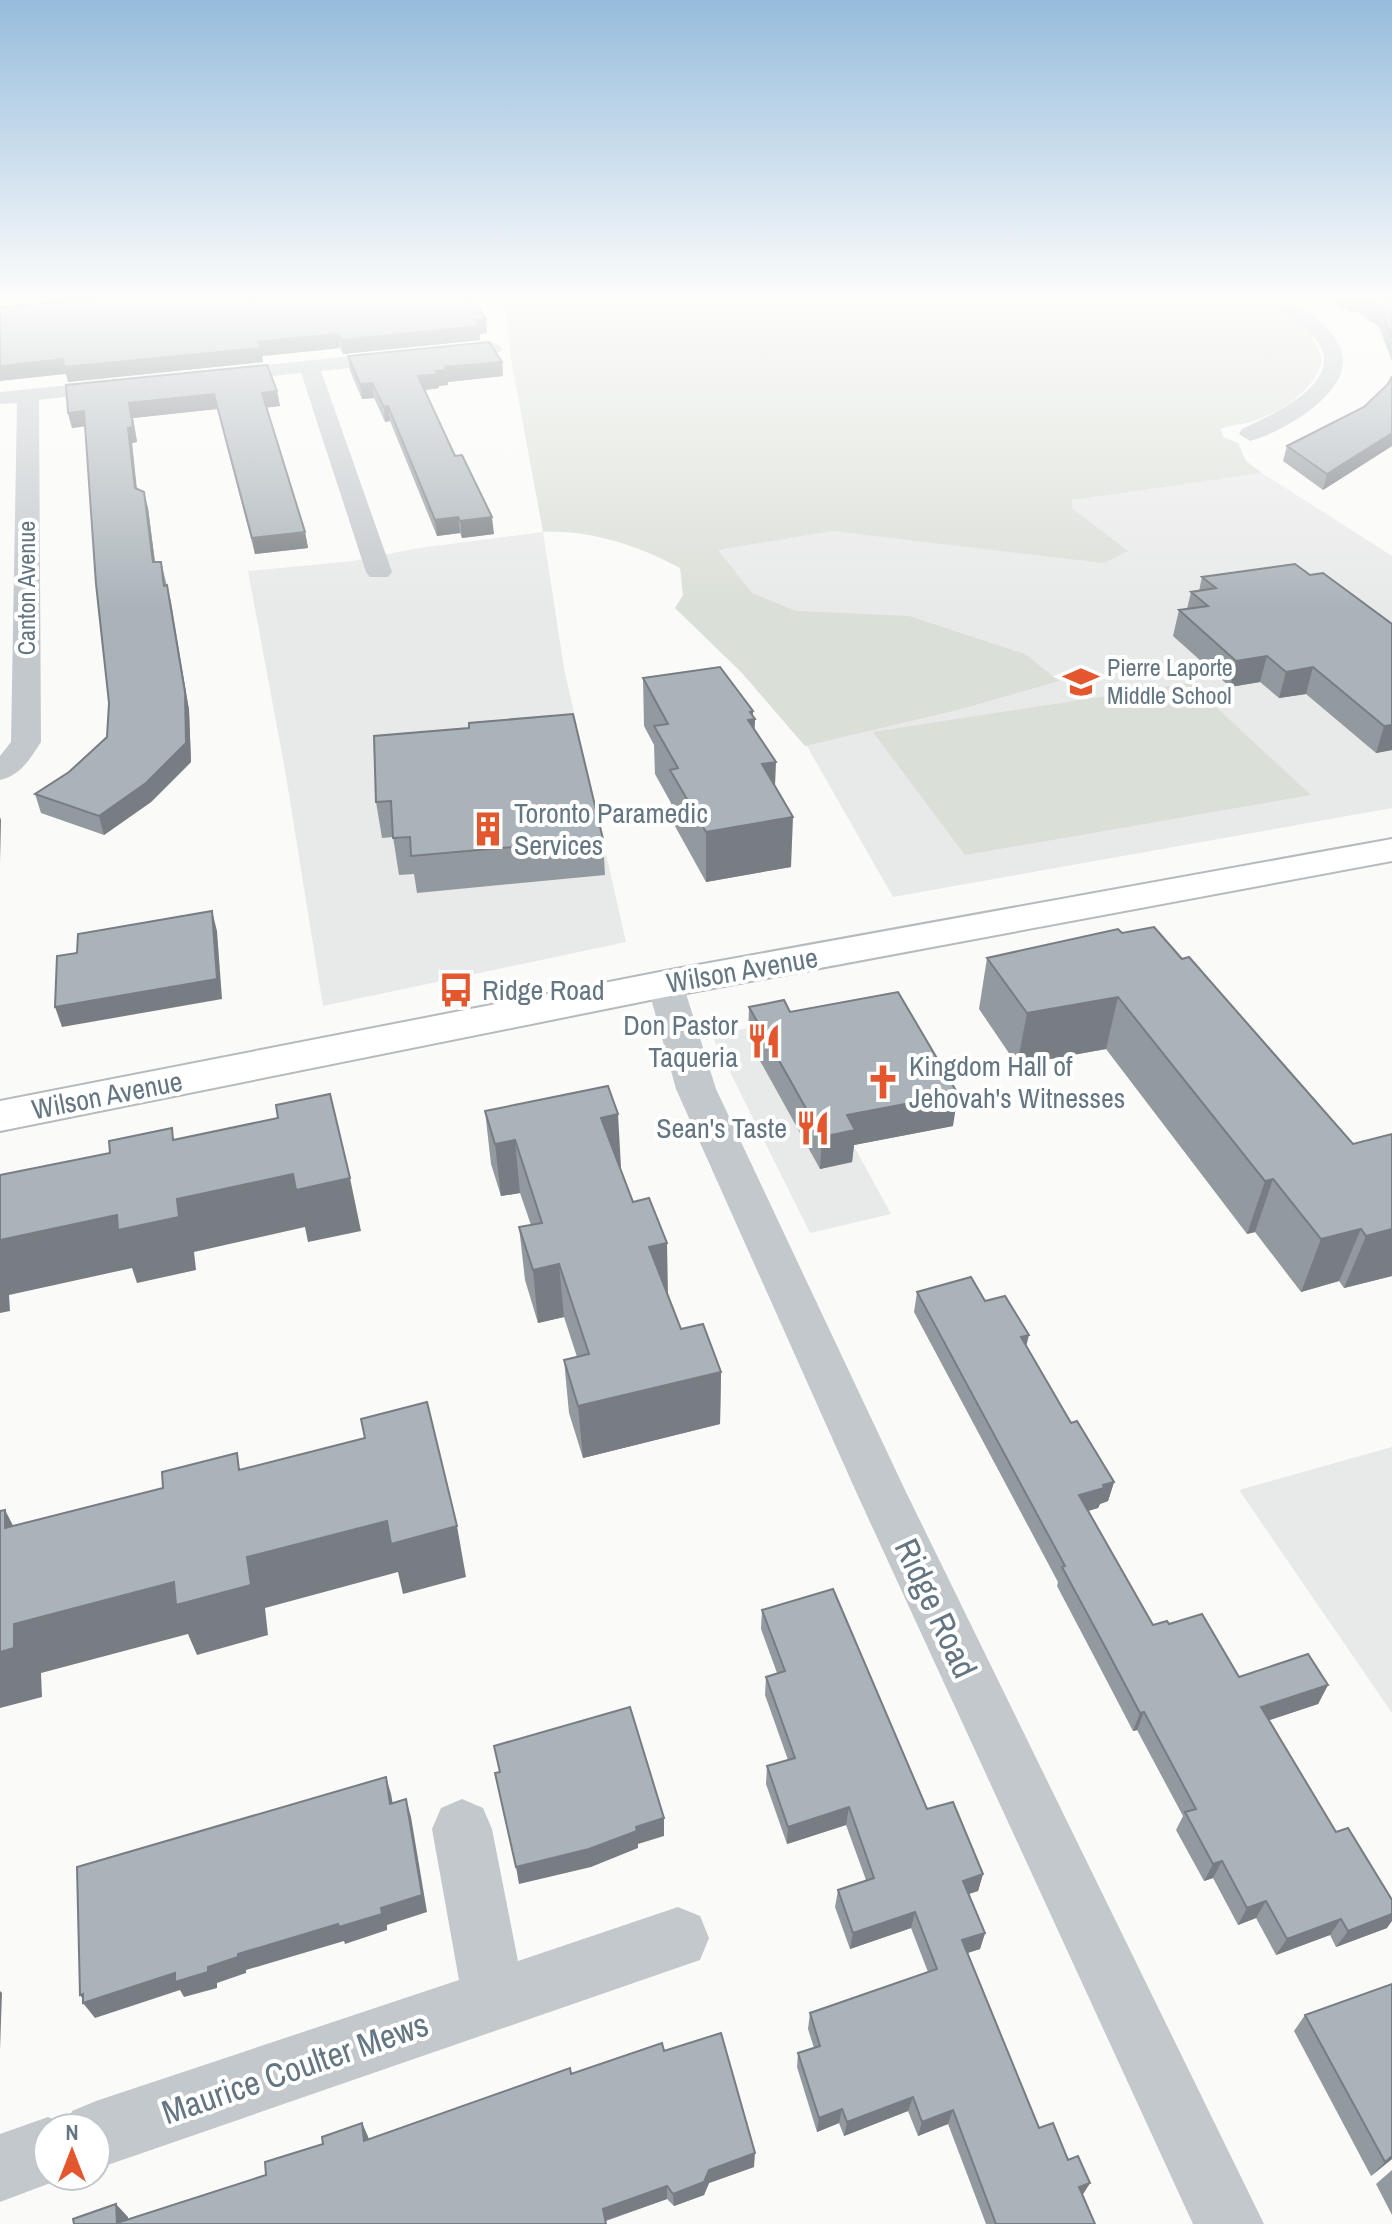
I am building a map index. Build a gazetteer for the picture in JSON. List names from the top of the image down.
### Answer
{
  "streets": {
    "main road": ["Wilson Avenue"],
    "street": ["Canton Avenue", "Ridge Road", "Maurice Coulter Mews"]
  },
  "crossings": [
    ["Wilson Avenue", "Ridge Road"]
  ],
  "places": {
    "school or university": ["Pierre Laporte Middle School"],
    "building": ["Toronto Paramedic Services"],
    "bus stop": ["Ridge Road"],
    "restaurant": ["Don Pastor Taqueria", "Sean's Taste"],
    "church": ["Kingdom Hall of Jehovah's Witnesses"]
  },
  "north": "top"
}
